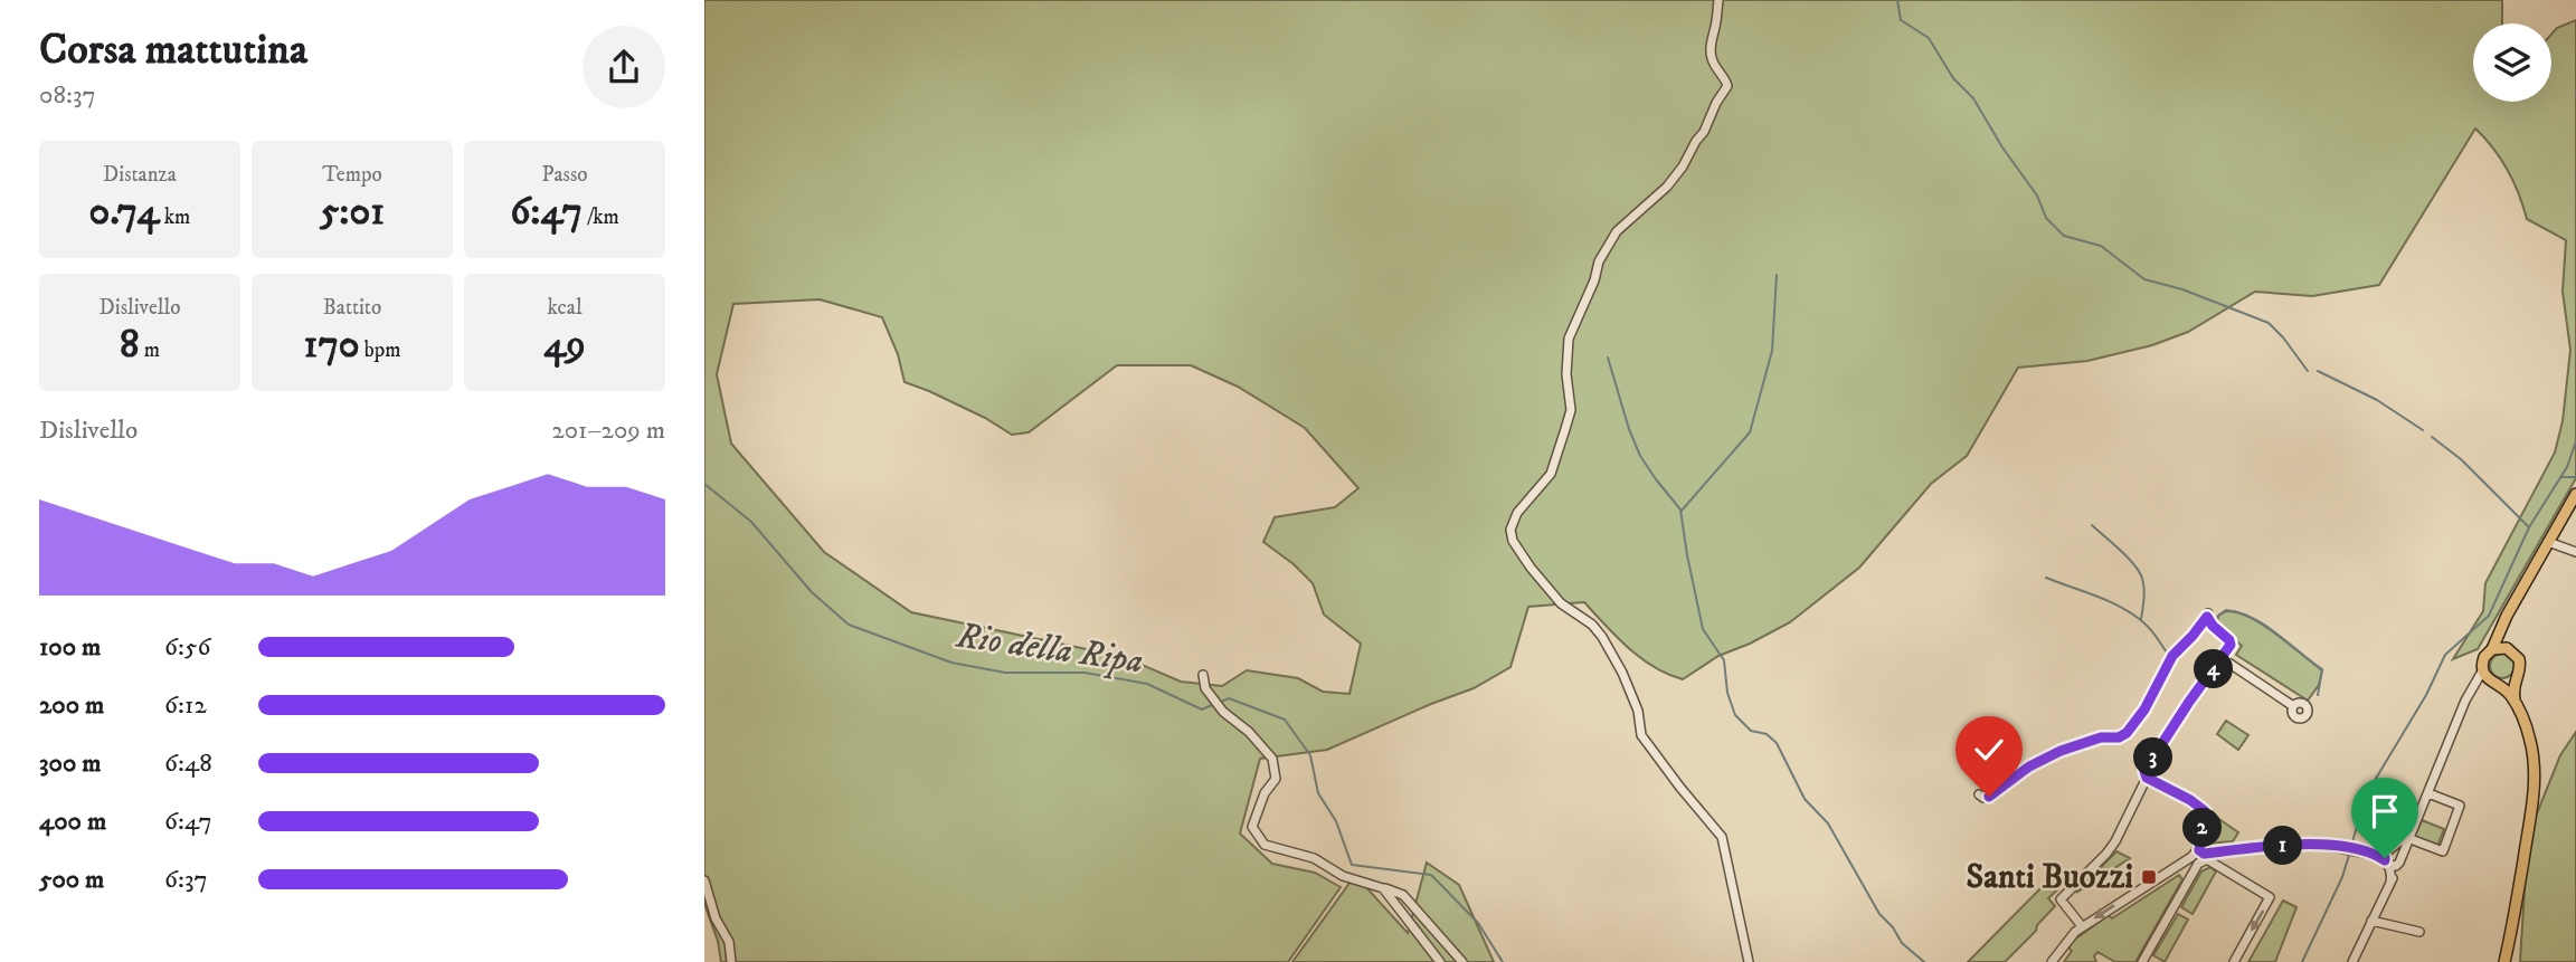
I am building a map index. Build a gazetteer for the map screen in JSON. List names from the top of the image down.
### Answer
{
  "water": ["Rio della Ripa"],
  "places": {
    "transit": ["Santi Buozzi"]
  },
  "page": {
    "heading": ["Corsa mattutina", "08:37"],
    "stats": [
      ["Distanza", "0.74 km"],
      ["Tempo", "5:01"],
      ["Passo", "6:47 /km"],
      ["Dislivello", "8 m"],
      ["Battito", "170 bpm"],
      ["kcal", "49"]
    ],
    "chart": ["Dislivello", "201–209 m"],
    "list": [
      {
        "name": "100 m",
        "note": "6:56"
      },
      {
        "name": "200 m",
        "note": "6:12"
      },
      {
        "name": "300 m",
        "note": "6:48"
      },
      {
        "name": "400 m",
        "note": "6:47"
      },
      {
        "name": "500 m",
        "note": "6:37"
      }
    ],
    "pins": [
      "4",
      "3",
      "2",
      "1"
    ]
  }
}
